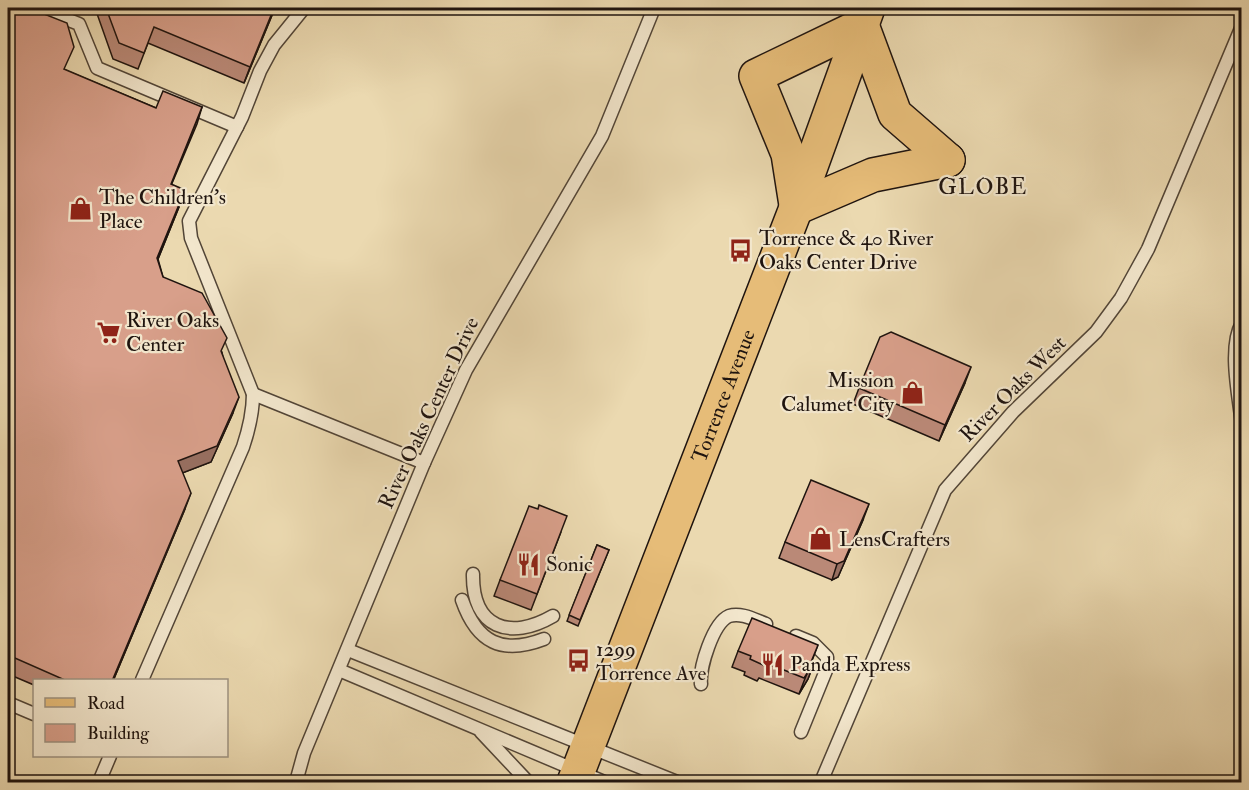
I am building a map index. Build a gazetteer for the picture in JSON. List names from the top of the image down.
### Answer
{
  "streets": {
    "main road": ["Torrence Avenue"],
    "lane": ["River Oaks West", "River Oaks Center Drive"]
  },
  "districts": ["GLOBE"],
  "places": {
    "shop": ["The Children's Place", "Mission Calumet City", "LensCrafters"],
    "bus stop": ["Torrence & 40 River Oaks Center Drive", "1299 Torrence Ave"],
    "supermarket": ["River Oaks Center"],
    "restaurant": ["Sonic", "Panda Express"]
  },
  "legend": ["Road", "Building"]
}
